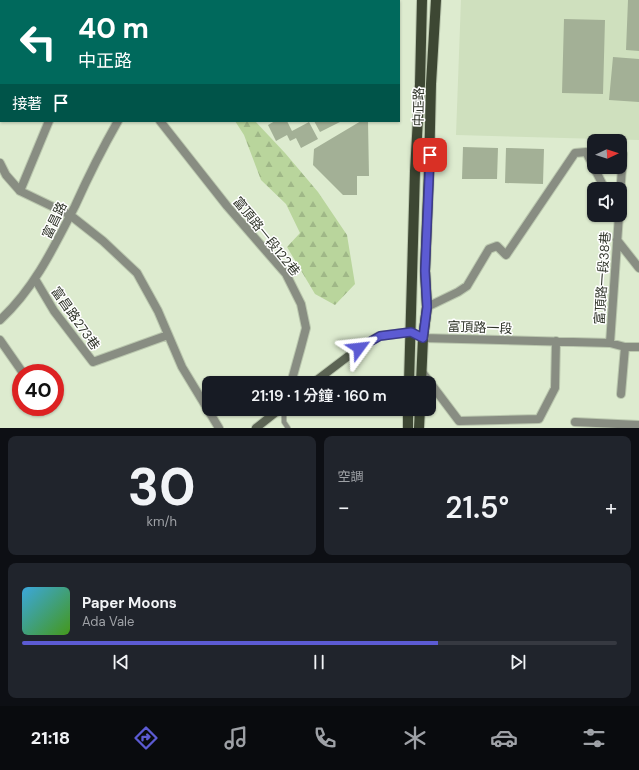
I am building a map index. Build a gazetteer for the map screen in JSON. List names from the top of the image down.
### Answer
{
  "streets": {
    "main road": ["中正路"],
    "street": [
      "富昌路",
      "富頂路一段122巷",
      "富頂路一段38巷",
      "富昌路273巷",
      "富頂路一段"
    ]
  },
  "crossings": [
    ["中正路", "富頂路一段"],
    ["富昌路", "富昌路273巷"],
    ["富頂路一段38巷", "富頂路一段"]
  ],
  "north": "right",
  "page": {
    "turn": ["40 m", "中正路"],
    "then": "接著",
    "limit": "40",
    "trip": "21:19 · 1 分鐘 · 160 m",
    "tile": [
      ["30", "km/h"],
      "空調"
    ],
    "heat": ["−", "21.5°", "+"],
    "song": ["Paper Moons", "Ada Vale"],
    "tabs": "21:18"
  }
}
